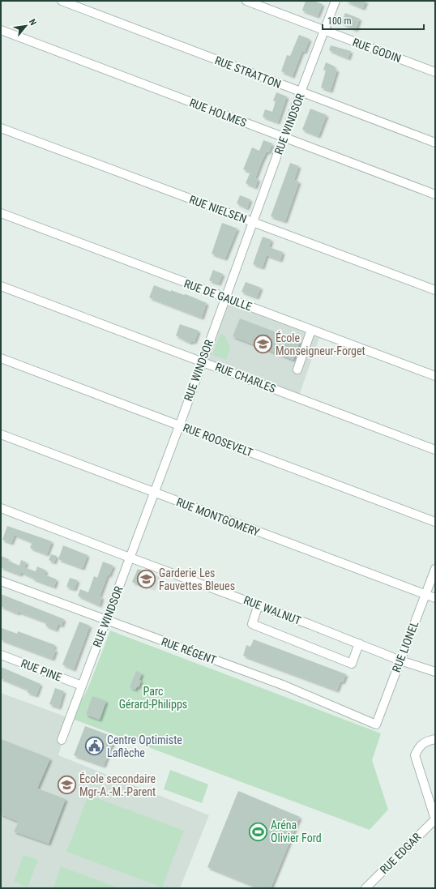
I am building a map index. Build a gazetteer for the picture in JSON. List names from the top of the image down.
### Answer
{
  "streets": {
    "street": [
      "RUE GODIN",
      "RUE STRATTON",
      "RUE HOLMES",
      "RUE WINDSOR",
      "RUE NIELSEN",
      "RUE DE GAULLE",
      "RUE CHARLES",
      "RUE ROOSEVELT",
      "RUE MONTGOMERY",
      "RUE WALNUT",
      "RUE LIONEL",
      "RUE RÉGENT",
      "RUE PINE",
      "RUE EDGAR"
    ]
  },
  "crossings": [
    ["RUE GODIN", "RUE WINDSOR"],
    ["RUE STRATTON", "RUE WINDSOR"],
    ["RUE HOLMES", "RUE WINDSOR"],
    ["RUE WINDSOR", "RUE NIELSEN"],
    ["RUE WINDSOR", "RUE DE GAULLE"],
    ["RUE WINDSOR", "RUE CHARLES"],
    ["RUE WINDSOR", "RUE ROOSEVELT"],
    ["RUE WINDSOR", "RUE MONTGOMERY"],
    ["RUE WINDSOR", "RUE WALNUT"],
    ["RUE WINDSOR", "RUE RÉGENT"],
    ["RUE WINDSOR", "RUE PINE"],
    ["RUE MONTGOMERY", "RUE LIONEL"],
    ["RUE WALNUT", "RUE LIONEL"],
    ["RUE LIONEL", "RUE RÉGENT"]
  ],
  "parks": ["Parc Gérard-Philipps"],
  "places": {
    "school or university": ["École Monseigneur-Forget", "Garderie Les Fauvettes Bleues", "École secondaire Mgr-A.-M.-Parent"],
    "public building": ["Centre Optimiste Laflèche"],
    "sports": ["Aréna Olivier Ford"]
  },
  "scale_bar": "100 m",
  "north": "top right"
}
